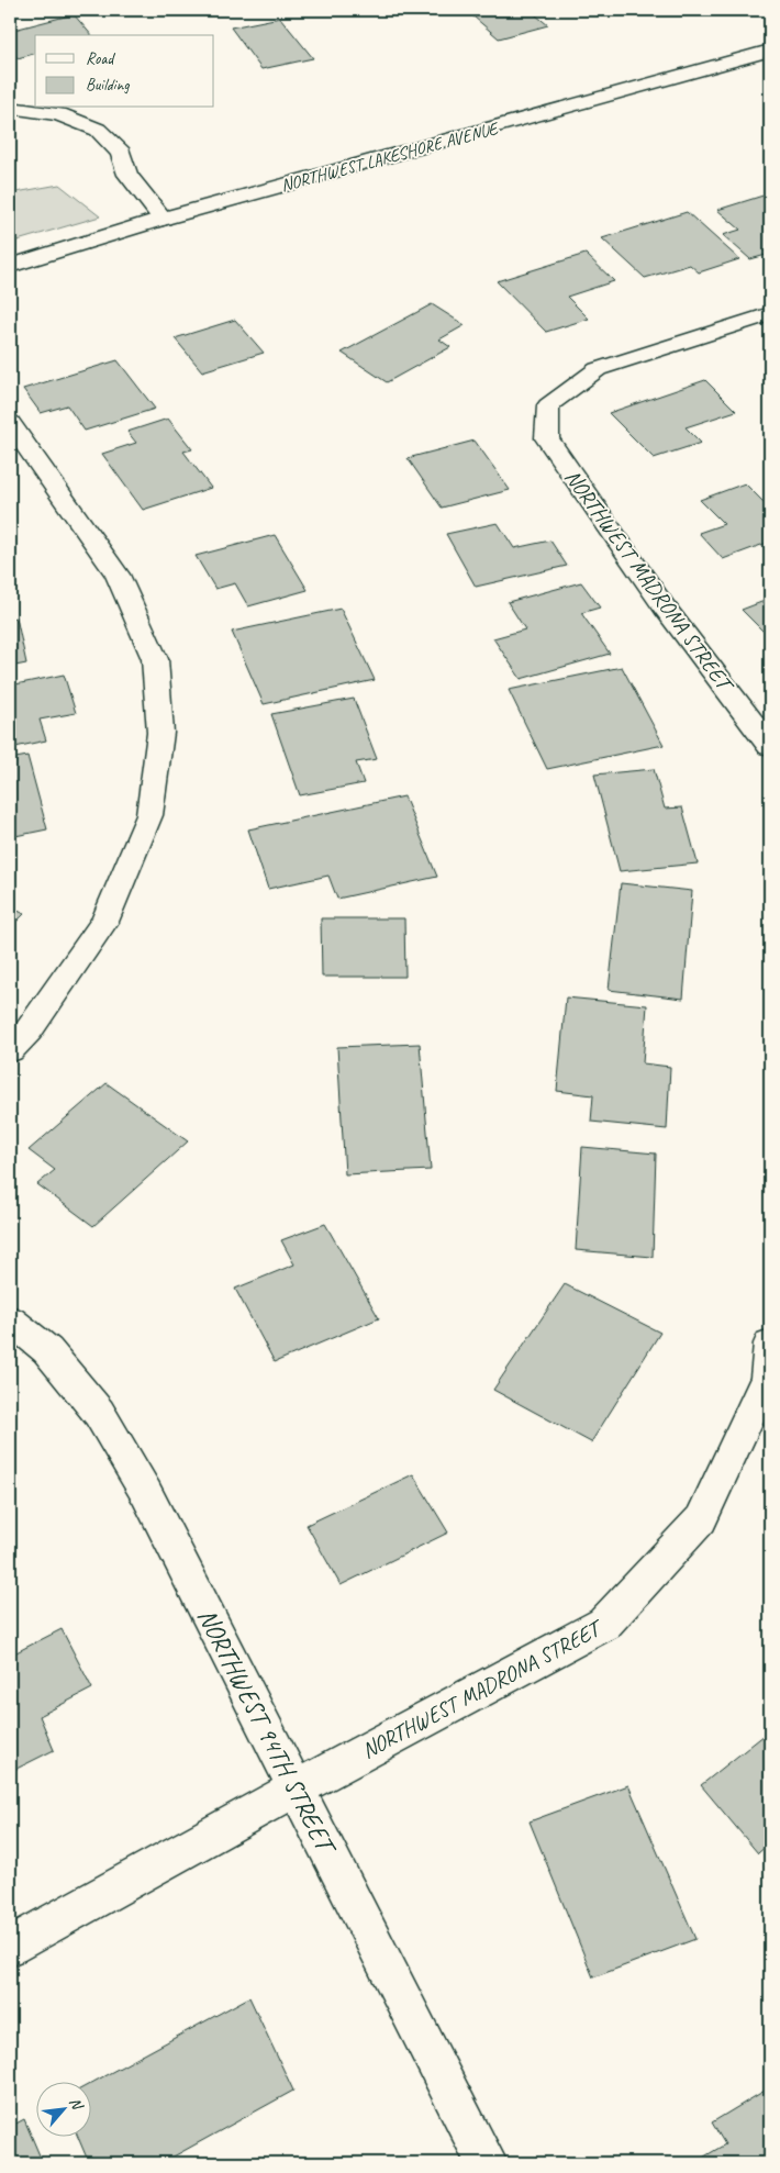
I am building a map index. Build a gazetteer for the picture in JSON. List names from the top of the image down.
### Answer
{
  "streets": {
    "street": ["NORTHWEST LAKESHORE AVENUE", "NORTHWEST MADRONA STREET", "NORTHWEST 94TH STREET"]
  },
  "crossings": [
    ["NORTHWEST MADRONA STREET", "NORTHWEST 94TH STREET"]
  ],
  "legend": ["Road", "Building"],
  "north": "top right"
}
